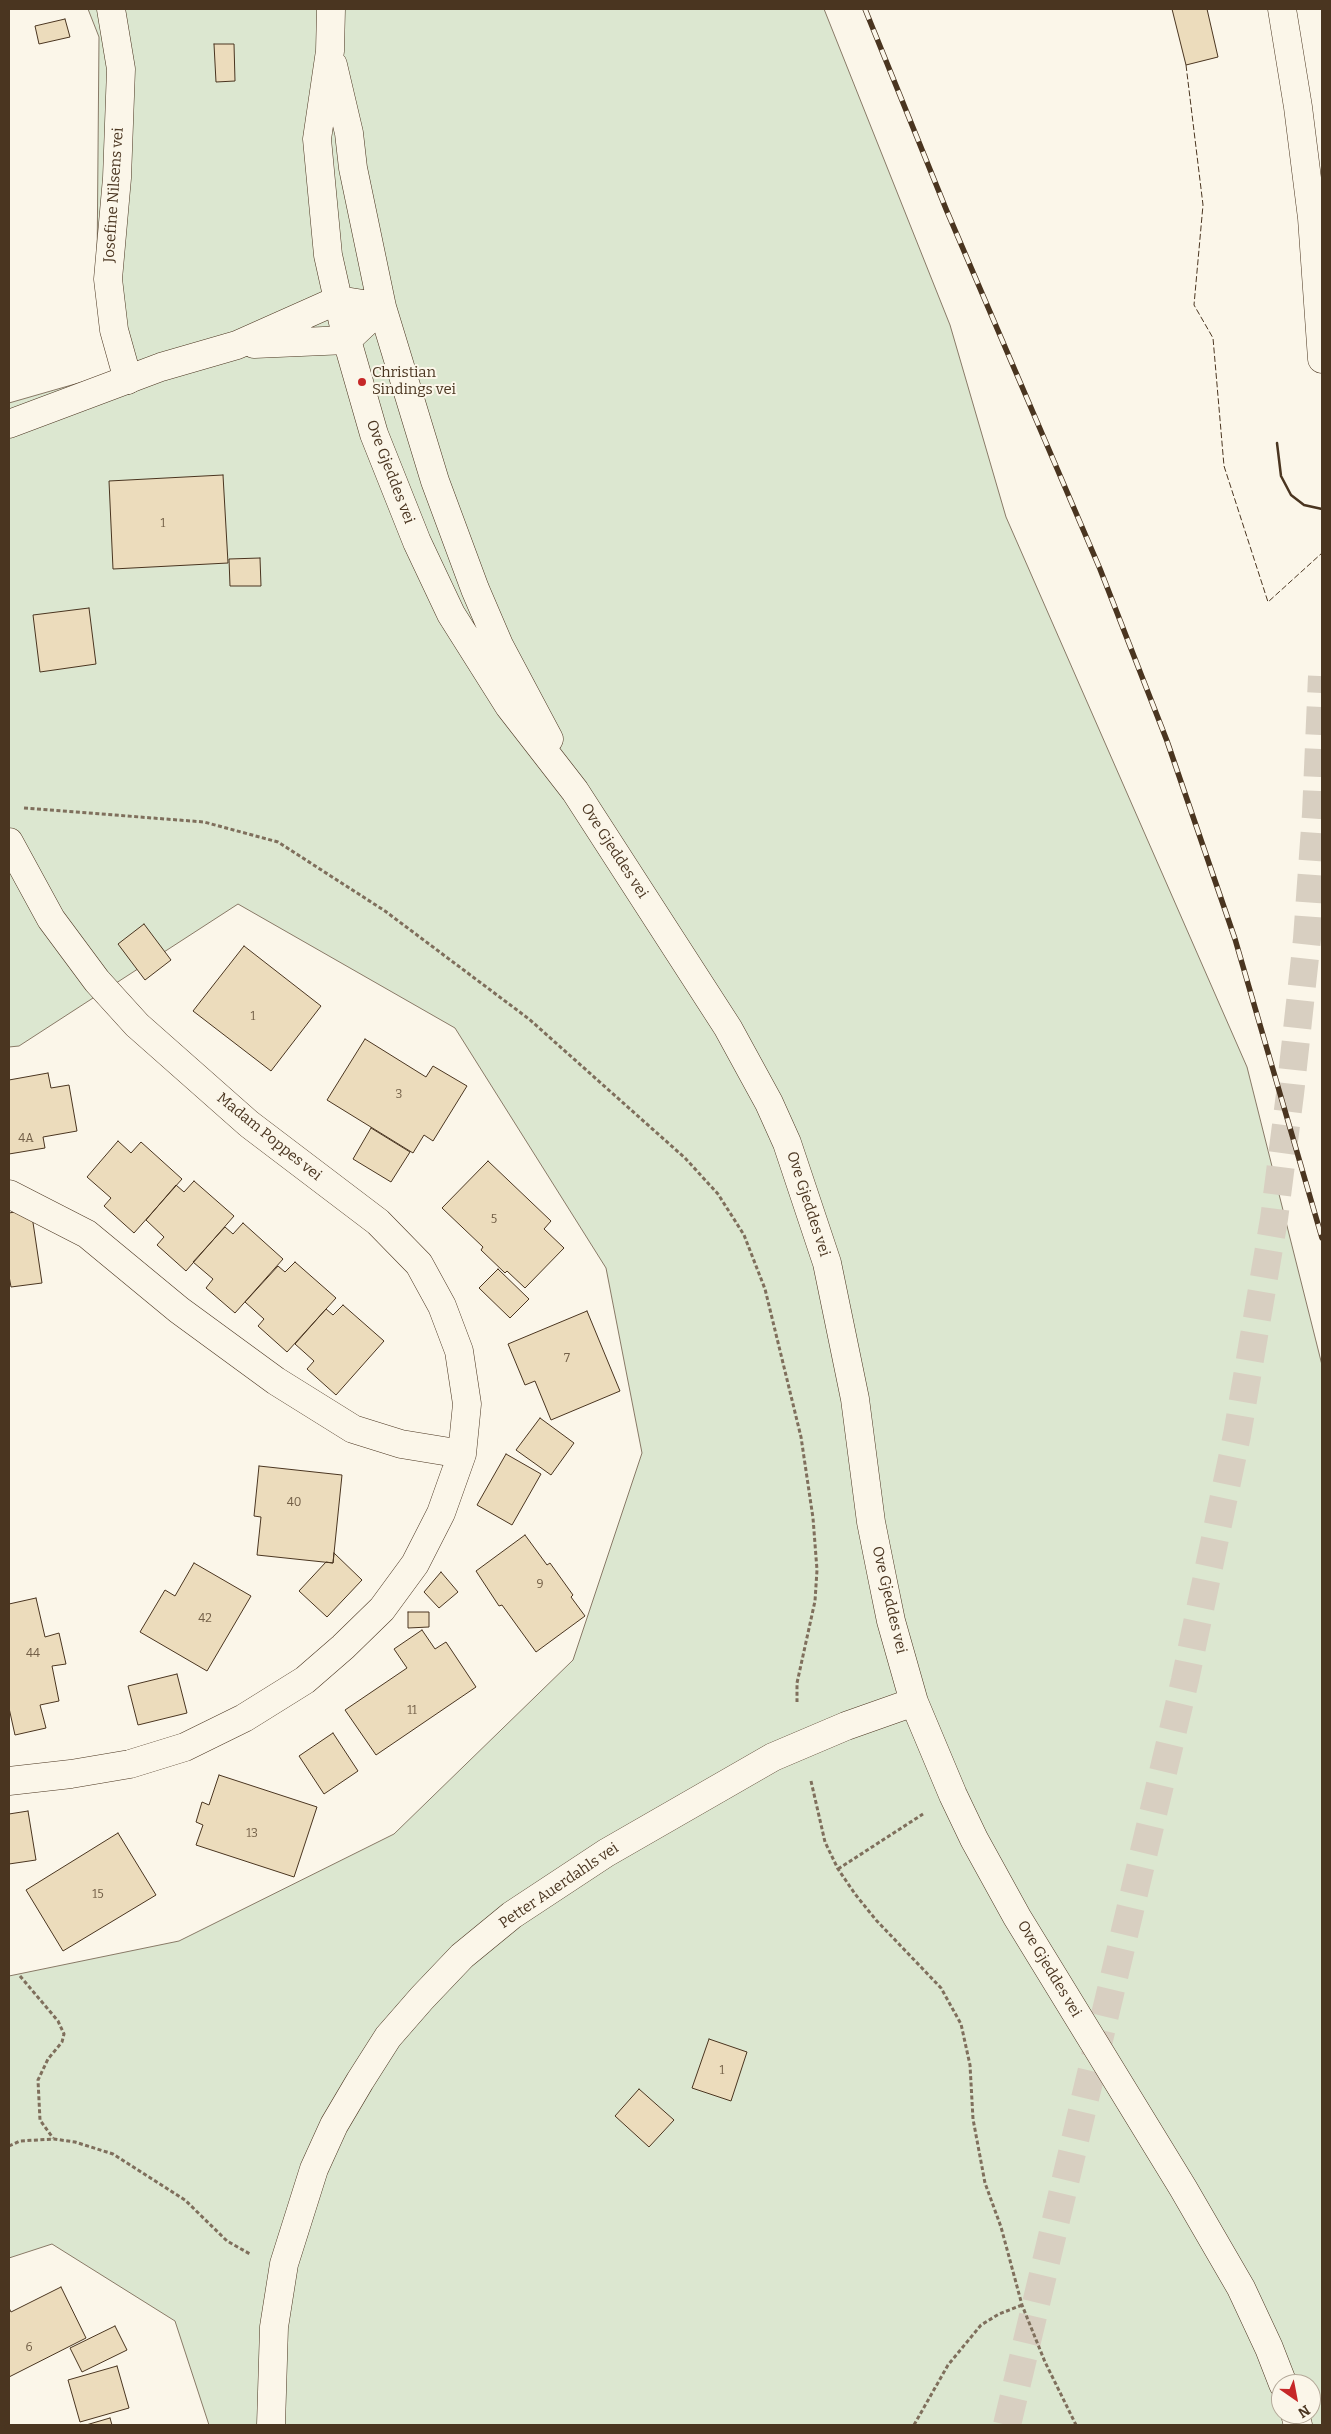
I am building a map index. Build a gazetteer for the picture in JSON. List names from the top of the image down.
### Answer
{
  "streets": {
    "main road": [
      "Josefine Nilsens vei",
      "Ove Gjeddes vei",
      "Madam Poppes vei",
      "Petter Auerdahls vei"
    ]
  },
  "crossings": [
    ["Ove Gjeddes vei", "Petter Auerdahls vei"]
  ],
  "places": ["Christian Sindings vei"],
  "house_numbers": [
    "1",
    "1",
    "3",
    "4A",
    "5",
    "7",
    "40",
    "9",
    "42",
    "44",
    "11",
    "13",
    "15",
    "1",
    "6"
  ],
  "north": "bottom right"
}
